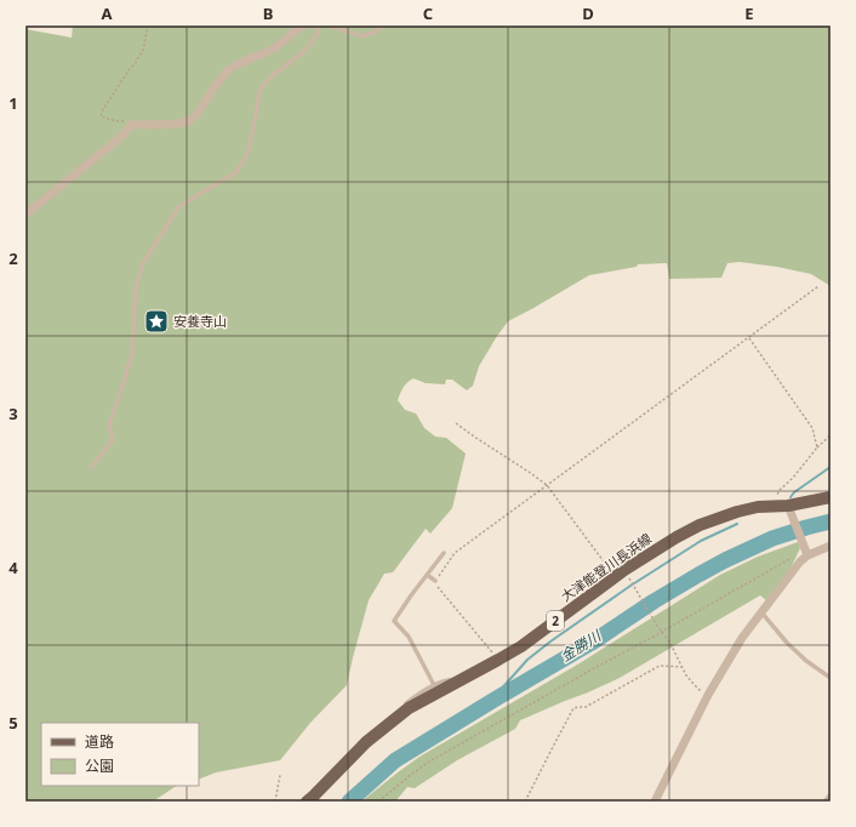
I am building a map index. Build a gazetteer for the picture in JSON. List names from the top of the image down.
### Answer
{
  "streets": {
    "main road": ["大津能登川長浜線", "2"]
  },
  "water": ["金勝川"],
  "places": {
    "place": ["安養寺山"]
  },
  "legend": ["道路", "公園"],
  "grid": {
    "columns": [
      "A",
      "B",
      "C",
      "D",
      "E"
    ],
    "rows": [
      "1",
      "2",
      "3",
      "4",
      "5"
    ]
  }
}
